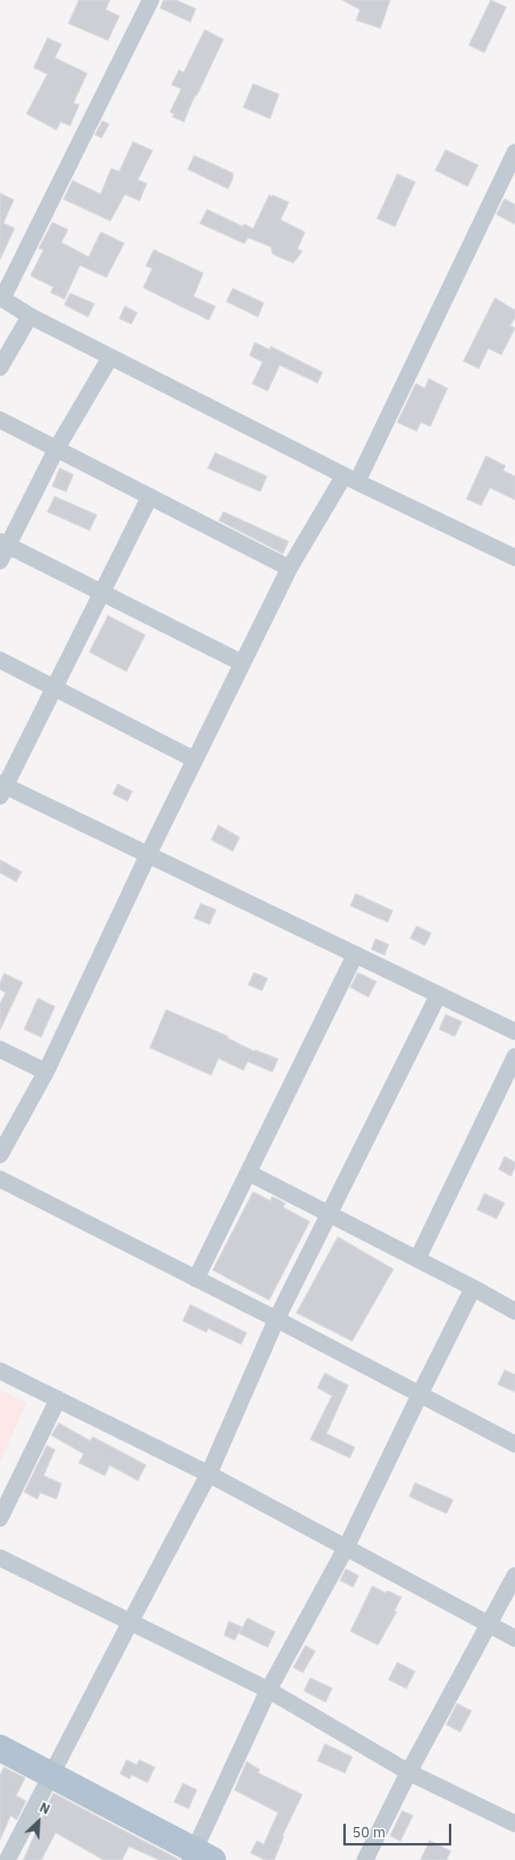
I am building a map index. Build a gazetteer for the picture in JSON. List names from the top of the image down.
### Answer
{
  "scale_bar": "50 m",
  "north": "top right"
}
